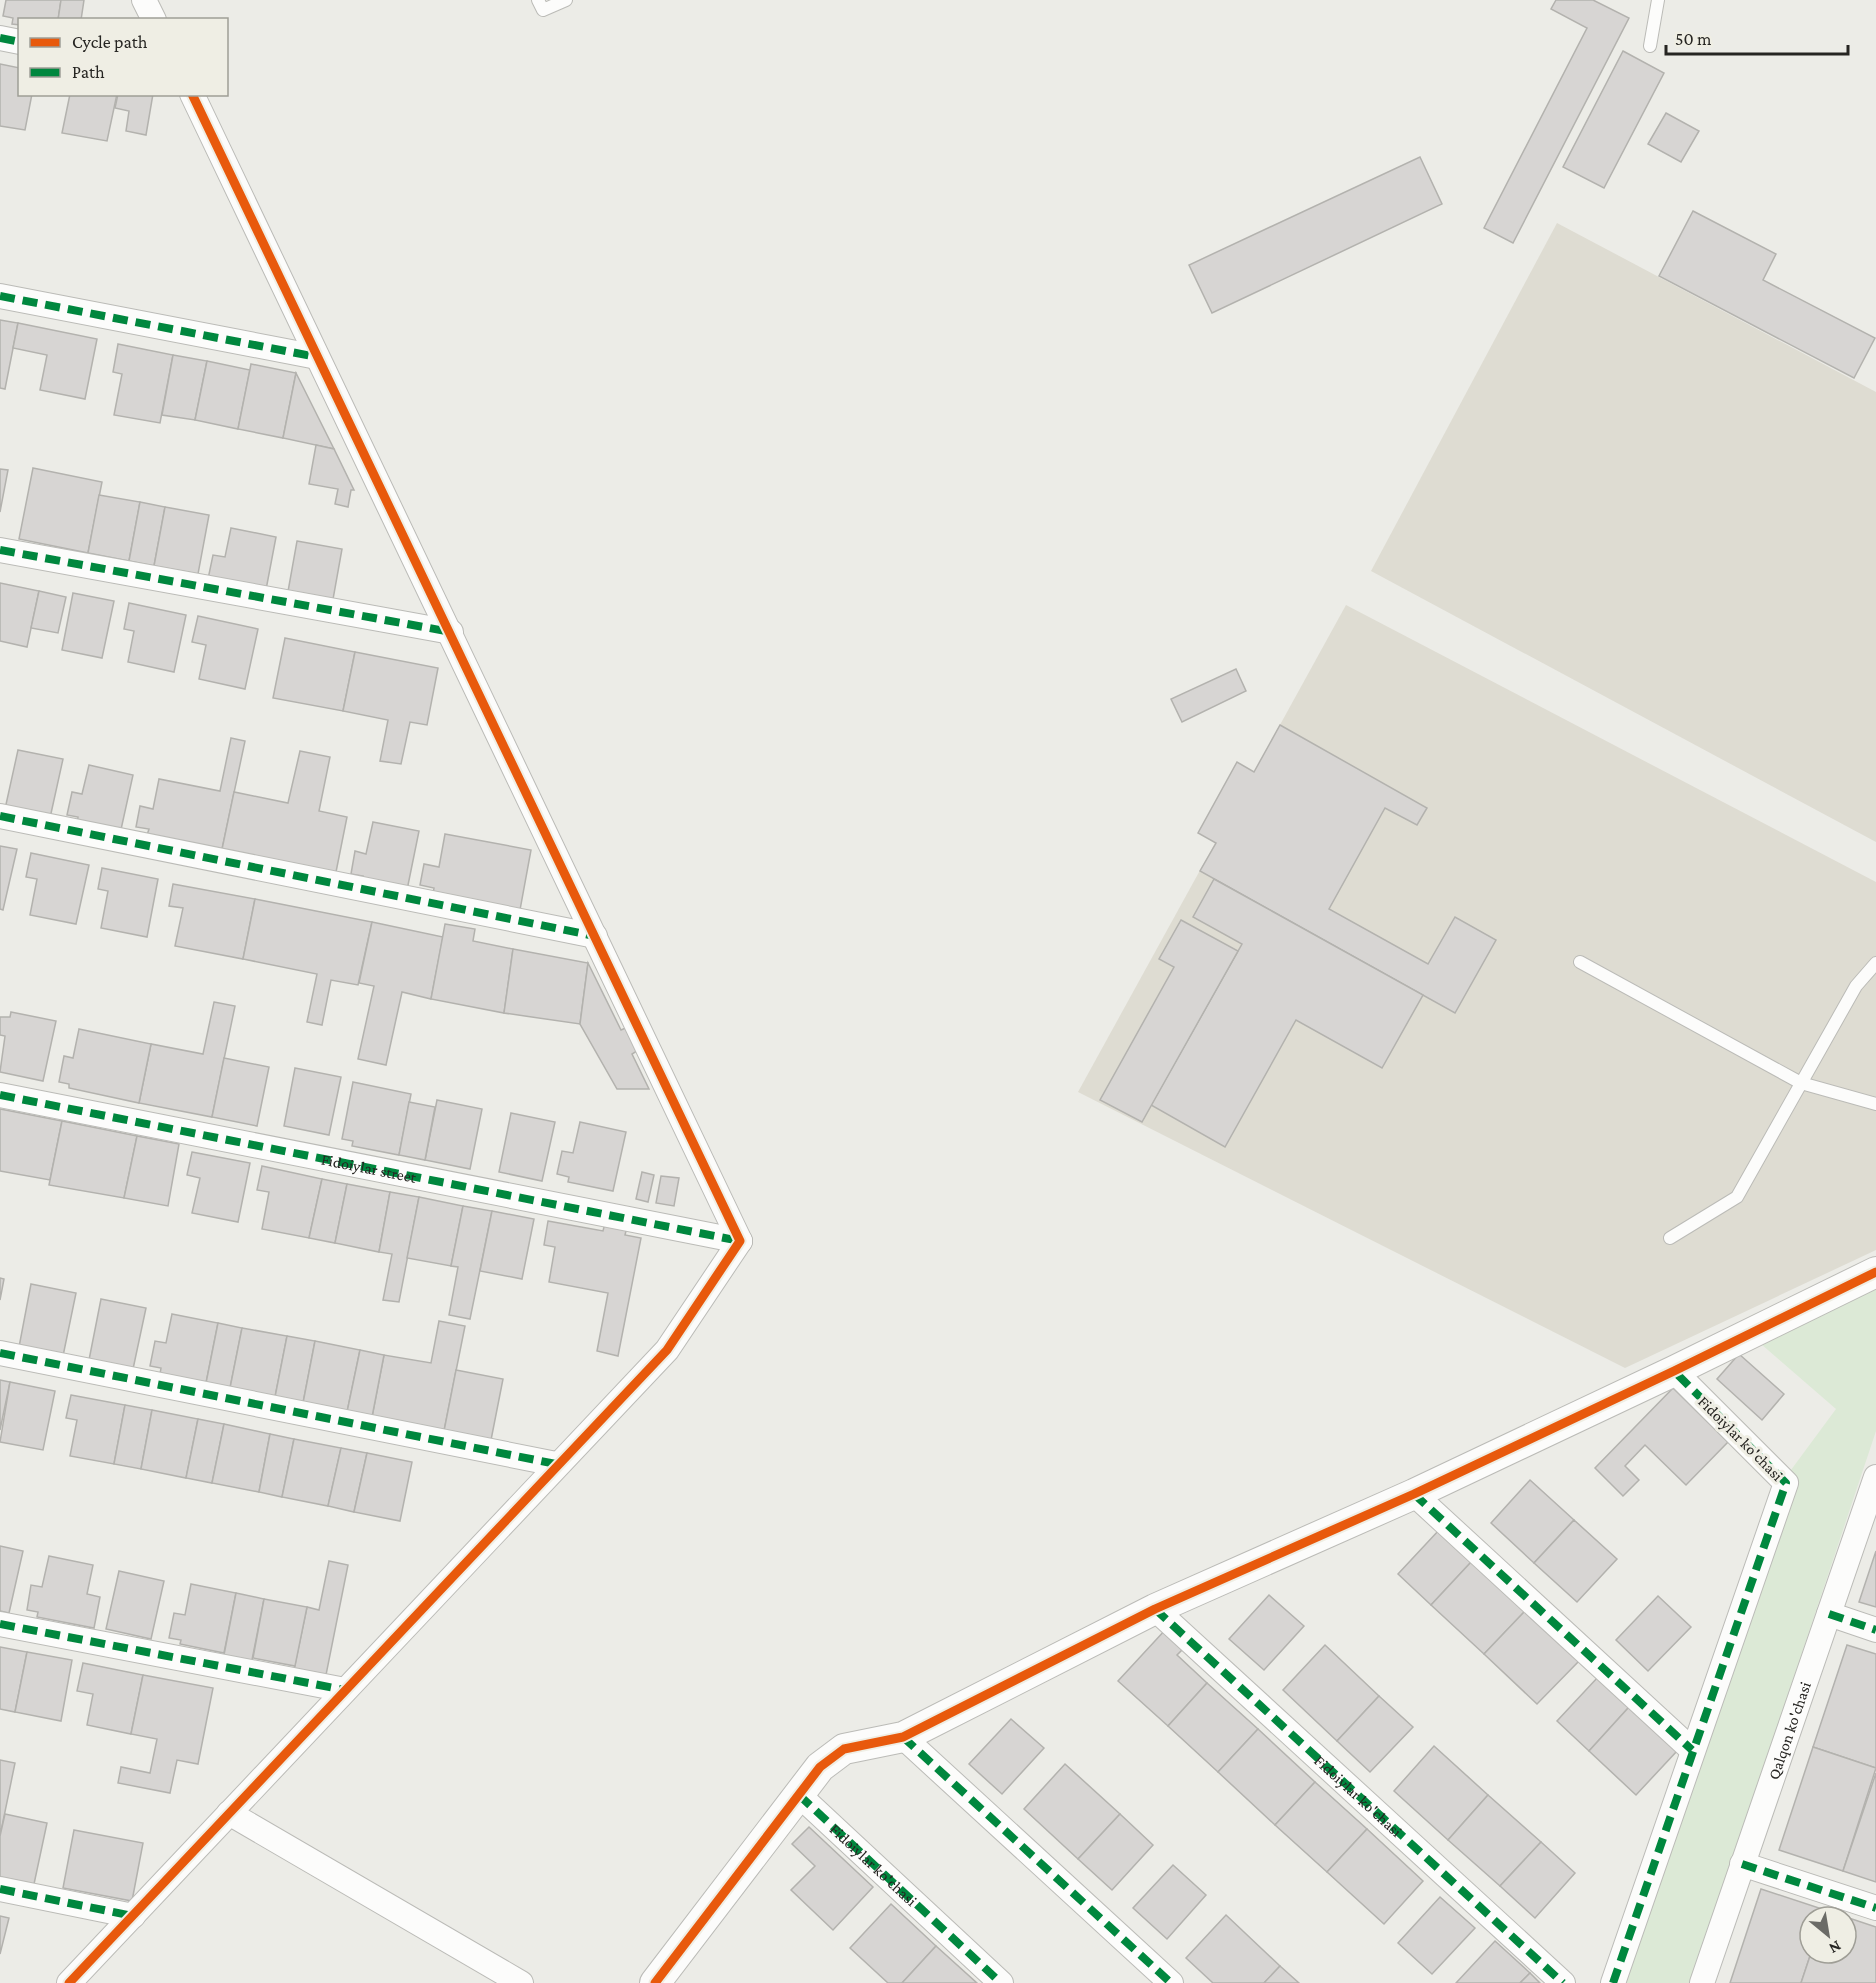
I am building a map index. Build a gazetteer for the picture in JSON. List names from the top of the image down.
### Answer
{
  "streets": {
    "street": ["Fidoiylar street", "Fidoiylar ko'chasi", "Qalqon ko'chasi"]
  },
  "legend": ["Cycle path", "Path"],
  "scale_bar": "50 m",
  "north": "bottom right"
}
